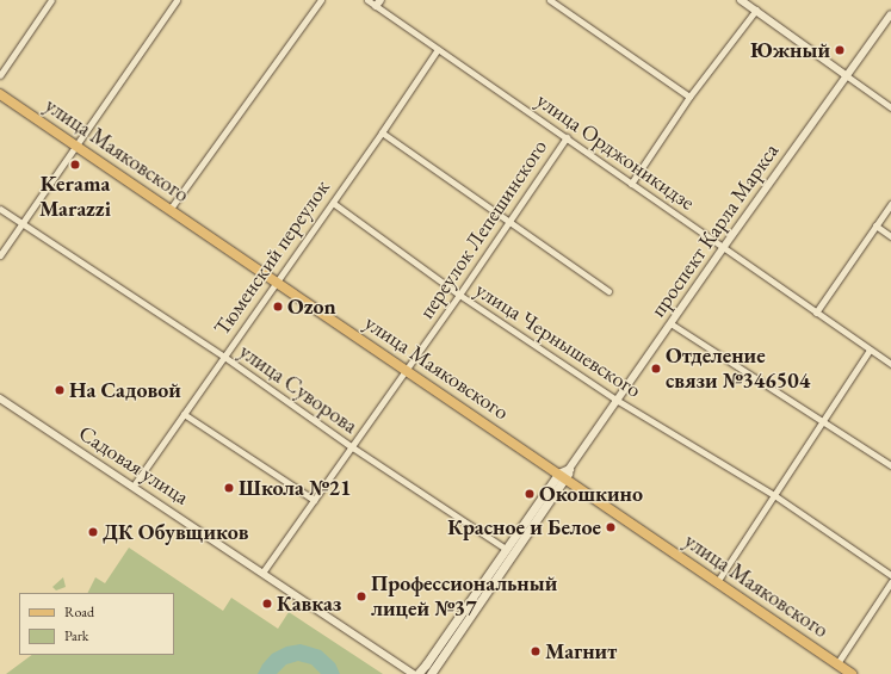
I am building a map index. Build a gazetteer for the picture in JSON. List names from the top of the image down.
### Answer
{
  "streets": {
    "main road": ["улица Маяковского", "проспект Карла Маркса"],
    "street": [
      "улица Орджоникидзе",
      "переулок Лепешинского",
      "Тюменский переулок",
      "улица Чернышевского",
      "улица Суворова",
      "Садовая улица"
    ]
  },
  "crossings": [
    ["улица Маяковского", "переулок Лепешинского"],
    ["улица Маяковского", "проспект Карла Маркса"],
    ["улица Маяковского", "Тюменский переулок"],
    ["улица Орджоникидзе", "переулок Лепешинского"],
    ["улица Орджоникидзе", "проспект Карла Маркса"],
    ["улица Орджоникидзе", "Тюменский переулок"],
    ["переулок Лепешинского", "улица Чернышевского"],
    ["переулок Лепешинского", "улица Суворова"],
    ["переулок Лепешинского", "Садовая улица"],
    ["проспект Карла Маркса", "улица Чернышевского"],
    ["проспект Карла Маркса", "улица Суворова"],
    ["Тюменский переулок", "улица Чернышевского"],
    ["Тюменский переулок", "улица Суворова"],
    ["Тюменский переулок", "Садовая улица"]
  ],
  "places": [
    "Южный",
    "Kerama Marazzi",
    "Ozon",
    "Отделение связи №346504",
    "На Садовой",
    "Школа №21",
    "Окошкино",
    "Красное и Белое",
    "ДК Обувщиков",
    "Профессиональный лицей №37",
    "Кавказ",
    "Магнит"
  ],
  "legend": ["Road", "Park"]
}
